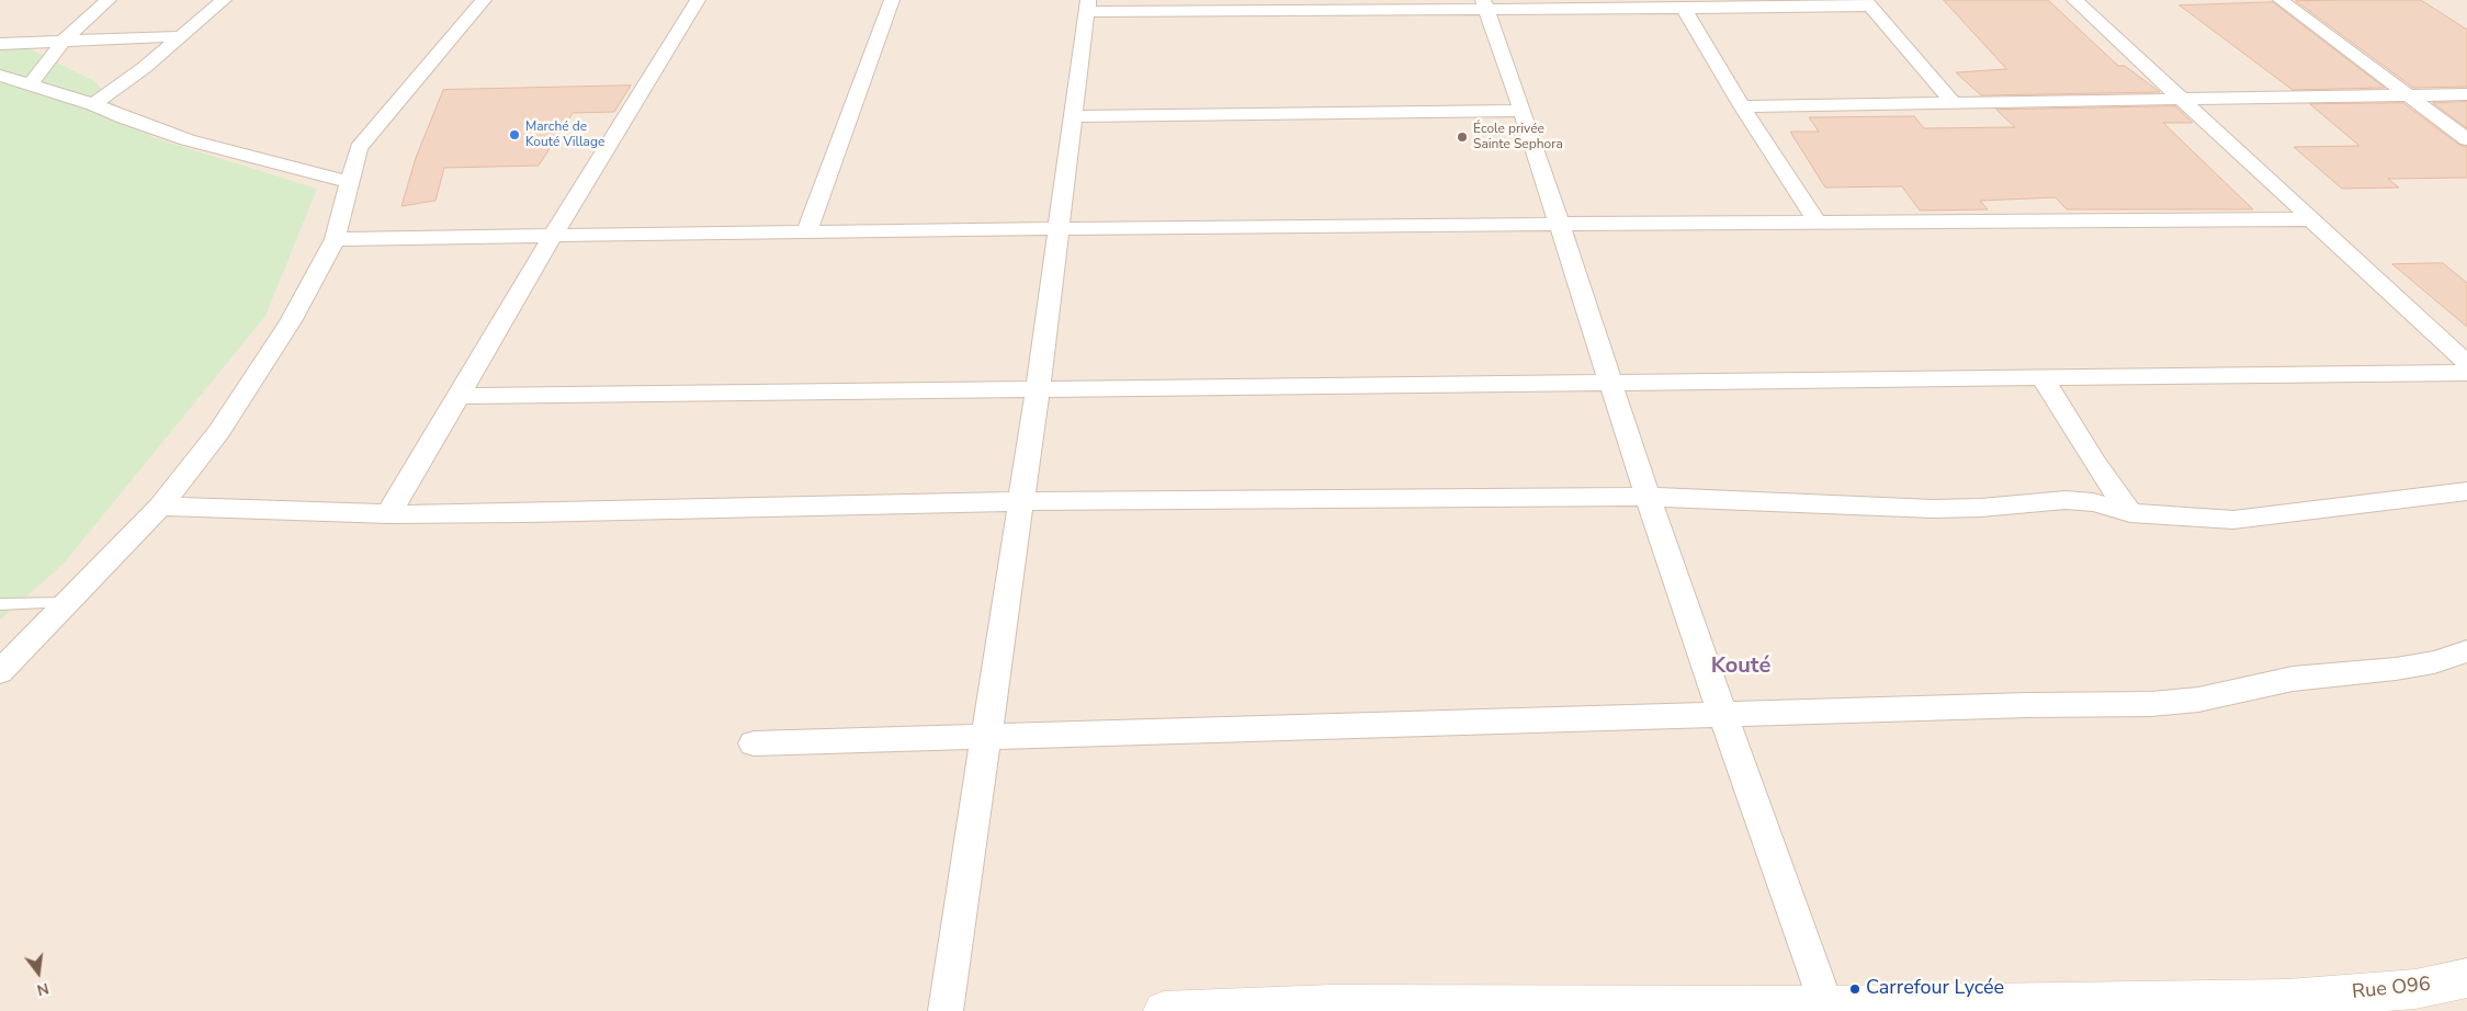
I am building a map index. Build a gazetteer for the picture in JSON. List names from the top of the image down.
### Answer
{
  "streets": {
    "main road": ["Rue O96"]
  },
  "districts": ["Kouté"],
  "places": ["Marché de Kouté Village", "École privée Sainte Sephora", "Carrefour Lycée"],
  "north": "bottom"
}
